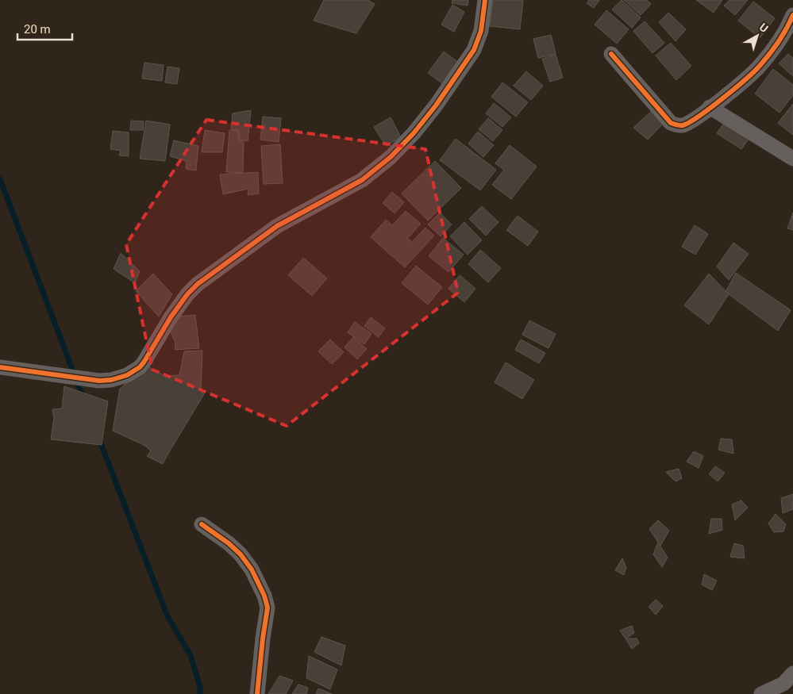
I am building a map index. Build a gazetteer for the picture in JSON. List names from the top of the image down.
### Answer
{
  "scale_bar": "20 m",
  "north": "top right"
}
